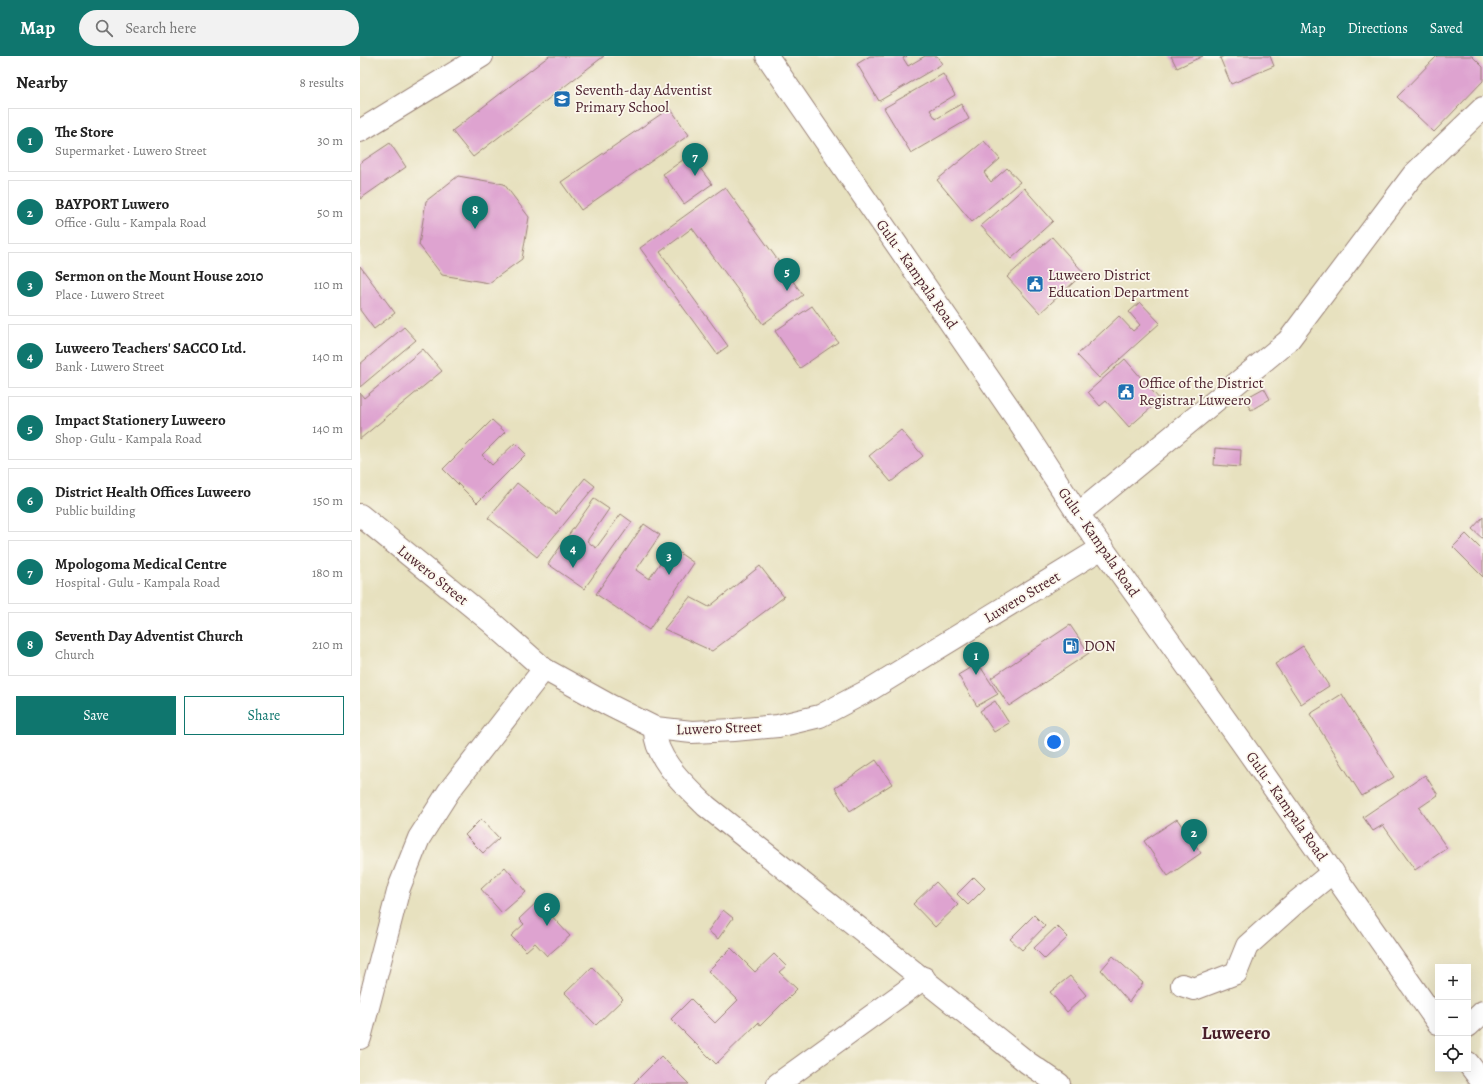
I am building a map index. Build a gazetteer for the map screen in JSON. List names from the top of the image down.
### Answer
{
  "streets": {
    "main road": ["Gulu - Kampala Road", "Luwero Street"]
  },
  "crossings": [
    ["Gulu - Kampala Road", "Luwero Street"]
  ],
  "districts": ["Luweero"],
  "places": {
    "school or university": ["Seventh-day Adventist Primary School"],
    "public building": ["Luweero District Education Department", "Office of the District Registrar Luweero"],
    "fuel station": ["DON"]
  },
  "page": {
    "header": "Map",
    "search": "Search here",
    "nav": ["Map", "Directions", "Saved"],
    "heading": ["Nearby", "8 results"],
    "list": [
      {
        "mark": "1",
        "name": "The Store",
        "note": "Supermarket · Luwero Street",
        "value": "30 m"
      },
      {
        "mark": "2",
        "name": "BAYPORT Luwero",
        "note": "Office · Gulu - Kampala Road",
        "value": "50 m"
      },
      {
        "mark": "3",
        "name": "Sermon on the Mount House 2010",
        "note": "Place · Luwero Street",
        "value": "110 m"
      },
      {
        "mark": "4",
        "name": "Luweero Teachers' SACCO Ltd.",
        "note": "Bank · Luwero Street",
        "value": "140 m"
      },
      {
        "mark": "5",
        "name": "Impact Stationery Luweero",
        "note": "Shop · Gulu - Kampala Road",
        "value": "140 m"
      },
      {
        "mark": "6",
        "name": "District Health Offices Luweero",
        "note": "Public building",
        "value": "150 m"
      },
      {
        "mark": "7",
        "name": "Mpologoma Medical Centre",
        "note": "Hospital · Gulu - Kampala Road",
        "value": "180 m"
      },
      {
        "mark": "8",
        "name": "Seventh Day Adventist Church",
        "note": "Church",
        "value": "210 m"
      }
    ],
    "pins": [
      "7",
      "8",
      "5",
      "4",
      "3",
      "1",
      "2",
      "6"
    ],
    "buttons": ["Save", "Share"],
    "map_buttons": ["+", "−"]
  }
}
